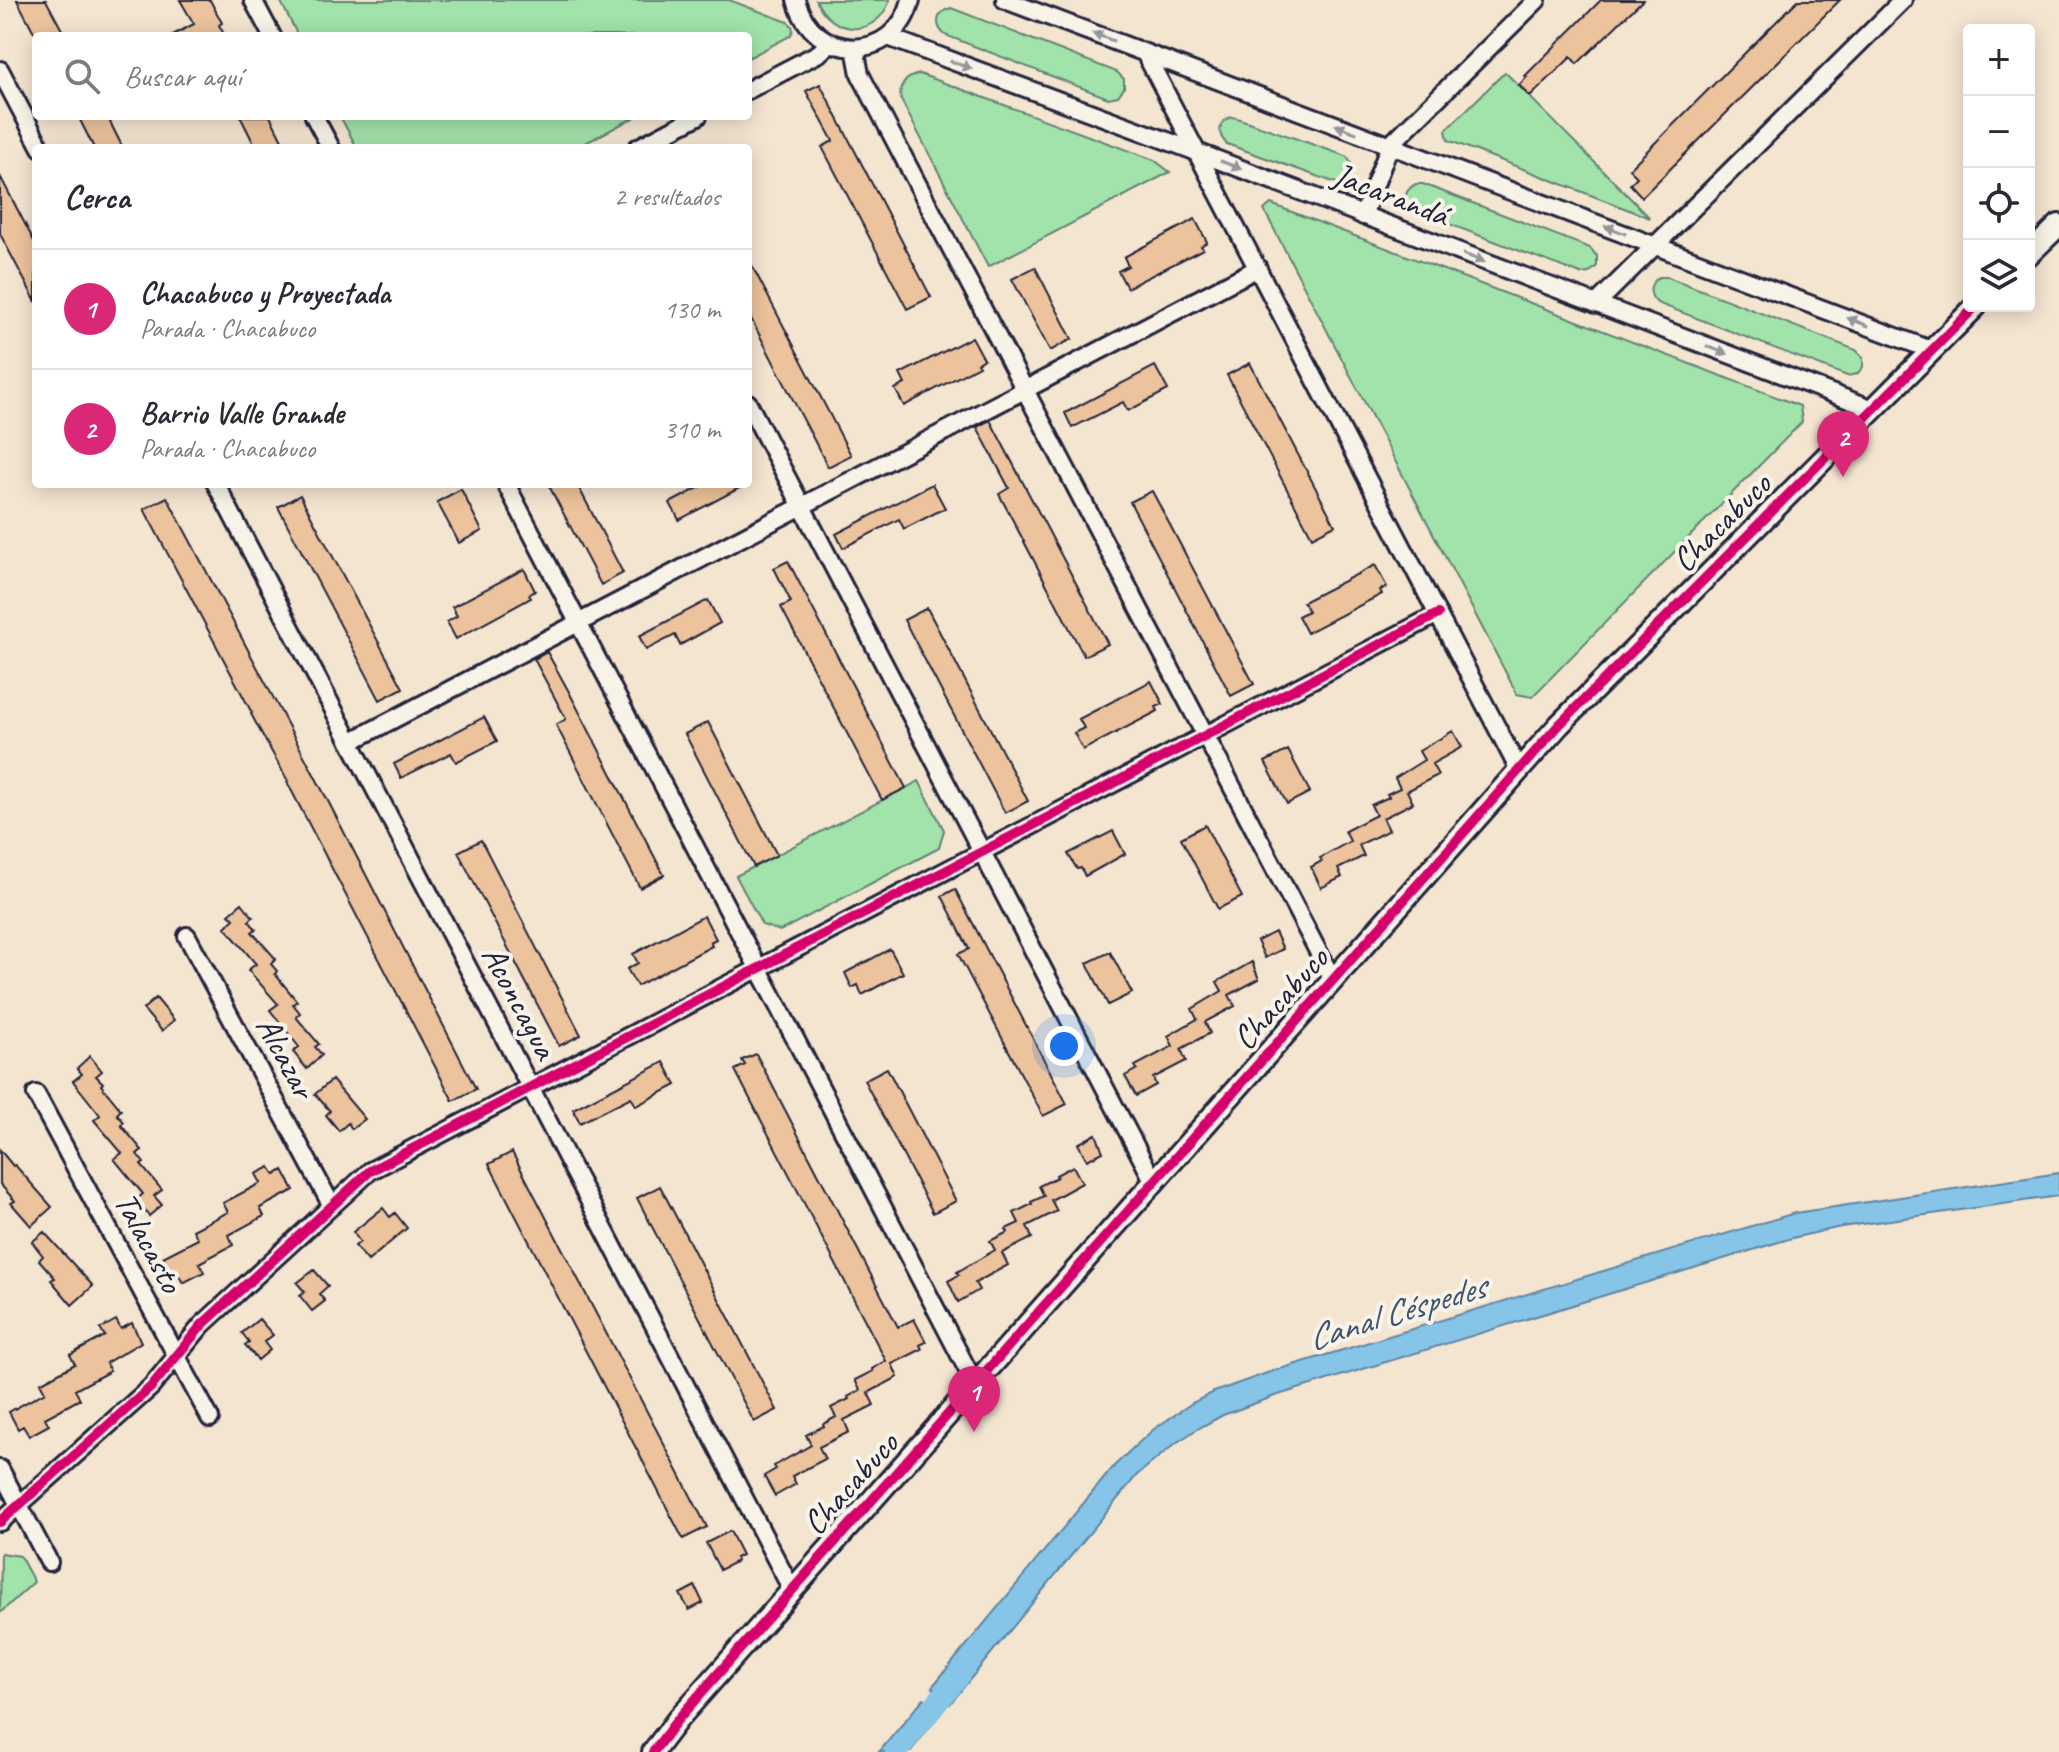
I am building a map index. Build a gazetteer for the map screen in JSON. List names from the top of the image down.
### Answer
{
  "streets": {
    "street": [
      "Jacarandá",
      "Chacabuco",
      "Aconcagua",
      "Alcazar",
      "Talacasto"
    ]
  },
  "crossings": [
    ["Jacarandá", "Chacabuco"],
    ["Chacabuco", "Aconcagua"]
  ],
  "water": ["Canal Céspedes"],
  "page": {
    "map_buttons": ["+", "−"],
    "search": "Buscar aquí",
    "heading": ["Cerca", "2 resultados"],
    "list": [
      {
        "mark": "1",
        "name": "Chacabuco y Proyectada",
        "note": "Parada · Chacabuco",
        "value": "130 m"
      },
      {
        "mark": "2",
        "name": "Barrio Valle Grande",
        "note": "Parada · Chacabuco",
        "value": "310 m"
      }
    ],
    "pins": ["2", "1"]
  }
}
